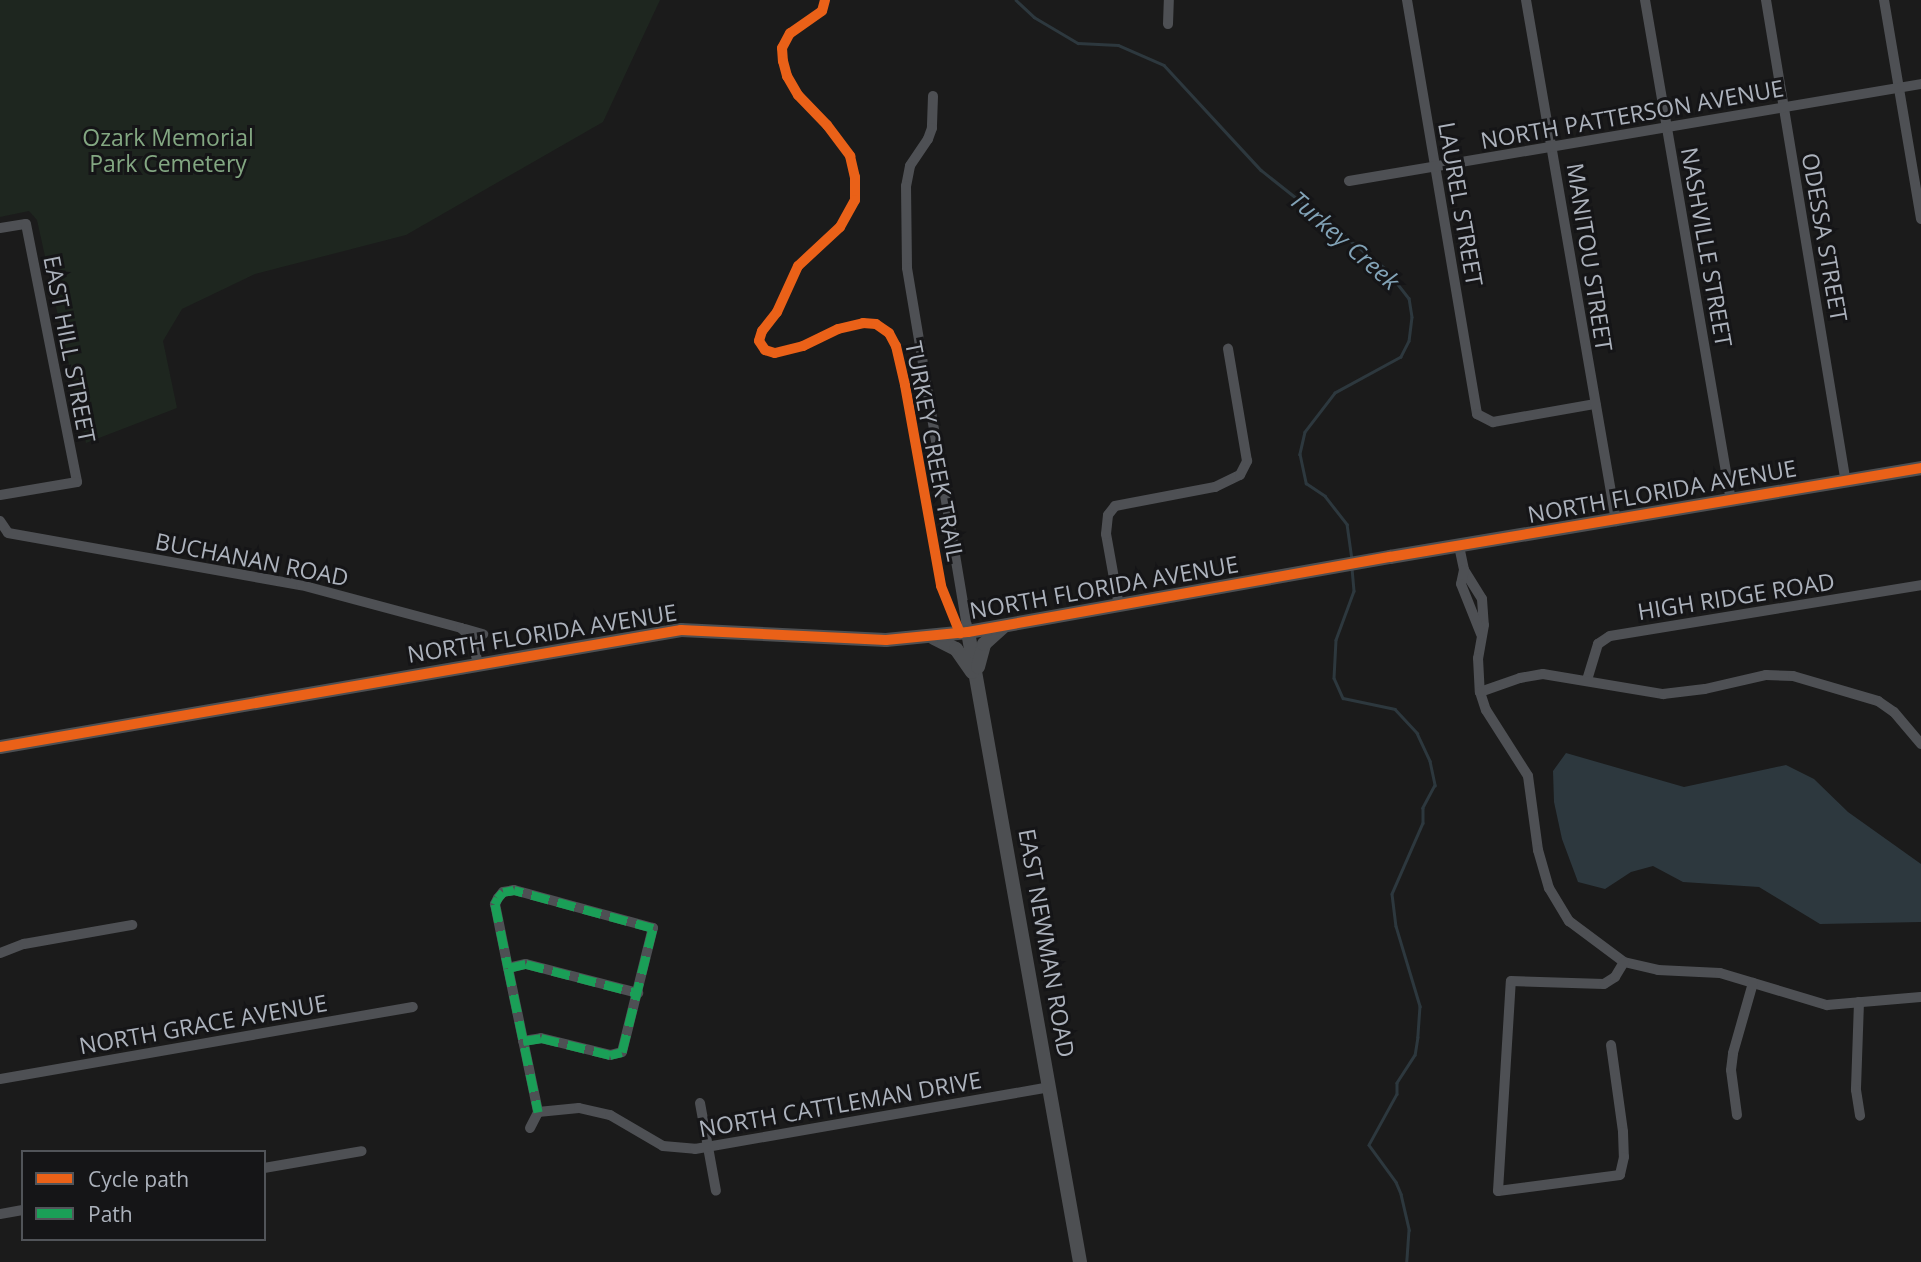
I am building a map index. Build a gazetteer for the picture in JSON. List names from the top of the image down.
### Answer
{
  "streets": {
    "street": [
      "NORTH PATTERSON AVENUE",
      "LAUREL STREET",
      "ODESSA STREET",
      "NASHVILLE STREET",
      "MANITOU STREET",
      "EAST HILL STREET",
      "NORTH FLORIDA AVENUE",
      "BUCHANAN ROAD",
      "HIGH RIDGE ROAD",
      "EAST NEWMAN ROAD",
      "NORTH GRACE AVENUE",
      "NORTH CATTLEMAN DRIVE"
    ],
    "cycle path": ["TURKEY CREEK TRAIL"]
  },
  "crossings": [
    ["NORTH PATTERSON AVENUE", "LAUREL STREET"],
    ["NORTH PATTERSON AVENUE", "ODESSA STREET"],
    ["NORTH PATTERSON AVENUE", "NASHVILLE STREET"],
    ["NORTH PATTERSON AVENUE", "MANITOU STREET"],
    ["LAUREL STREET", "MANITOU STREET"],
    ["ODESSA STREET", "NORTH FLORIDA AVENUE"],
    ["NASHVILLE STREET", "NORTH FLORIDA AVENUE"],
    ["MANITOU STREET", "NORTH FLORIDA AVENUE"],
    ["NORTH FLORIDA AVENUE", "EAST NEWMAN ROAD"],
    ["EAST NEWMAN ROAD", "NORTH CATTLEMAN DRIVE"]
  ],
  "water": ["Turkey Creek"],
  "parks": ["Ozark Memorial Park Cemetery"],
  "legend": ["Cycle path", "Path"]
}
